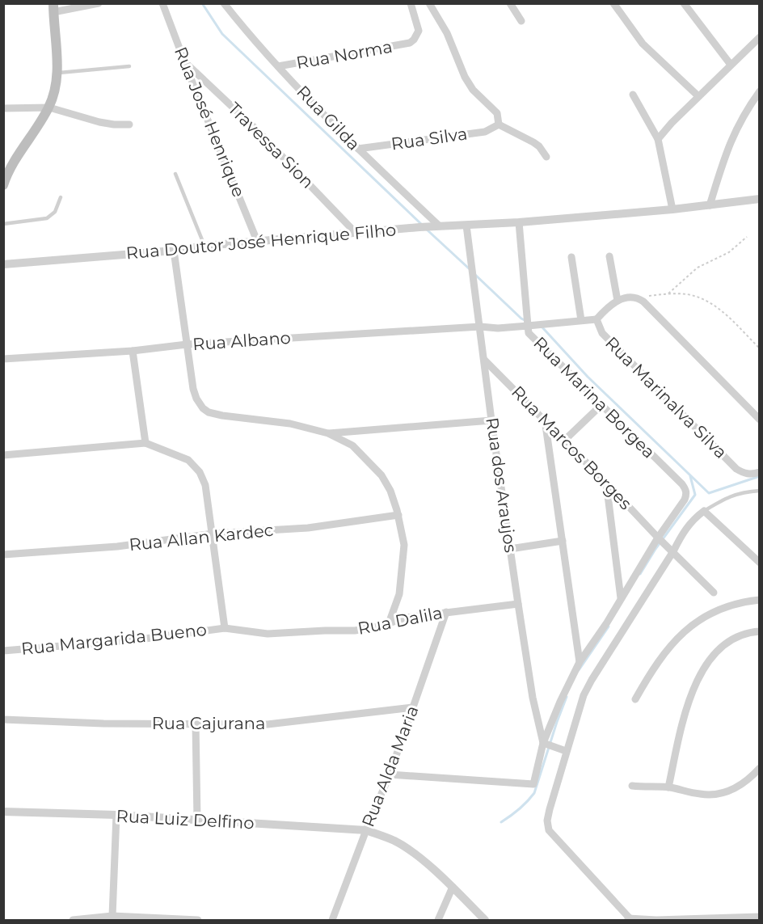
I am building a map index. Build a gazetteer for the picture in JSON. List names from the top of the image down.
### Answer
{
  "streets": {
    "street": [
      "Rua Norma",
      "Rua Gilda",
      "Rua José Henrique",
      "Rua Silva",
      "Travessa Sion",
      "Rua Doutor José Henrique Filho",
      "Rua Albano",
      "Rua Marina Borgea",
      "Rua Marinalva Silva",
      "Rua Marcos Borges",
      "Rua dos Araujos",
      "Rua Allan Kardec",
      "Rua Dalila",
      "Rua Margarida Bueno",
      "Rua Cajurana",
      "Rua Alda Maria",
      "Rua Luiz Delfino"
    ]
  },
  "crossings": [
    ["Rua Norma", "Rua Gilda"],
    ["Rua Gilda", "Rua Silva"],
    ["Rua Gilda", "Rua Doutor José Henrique Filho"],
    ["Rua José Henrique", "Travessa Sion"],
    ["Rua José Henrique", "Rua Doutor José Henrique Filho"],
    ["Travessa Sion", "Rua Doutor José Henrique Filho"],
    ["Rua Doutor José Henrique Filho", "Rua dos Araujos"],
    ["Rua Albano", "Rua Marina Borgea"],
    ["Rua Albano", "Rua dos Araujos"],
    ["Rua Marina Borgea", "Rua Marcos Borges"],
    ["Rua Marina Borgea", "Rua dos Araujos"],
    ["Rua Marcos Borges", "Rua dos Araujos"],
    ["Rua dos Araujos", "Rua Dalila"],
    ["Rua Dalila", "Rua Margarida Bueno"],
    ["Rua Dalila", "Rua Alda Maria"],
    ["Rua Cajurana", "Rua Alda Maria"],
    ["Rua Alda Maria", "Rua Luiz Delfino"]
  ]
}
